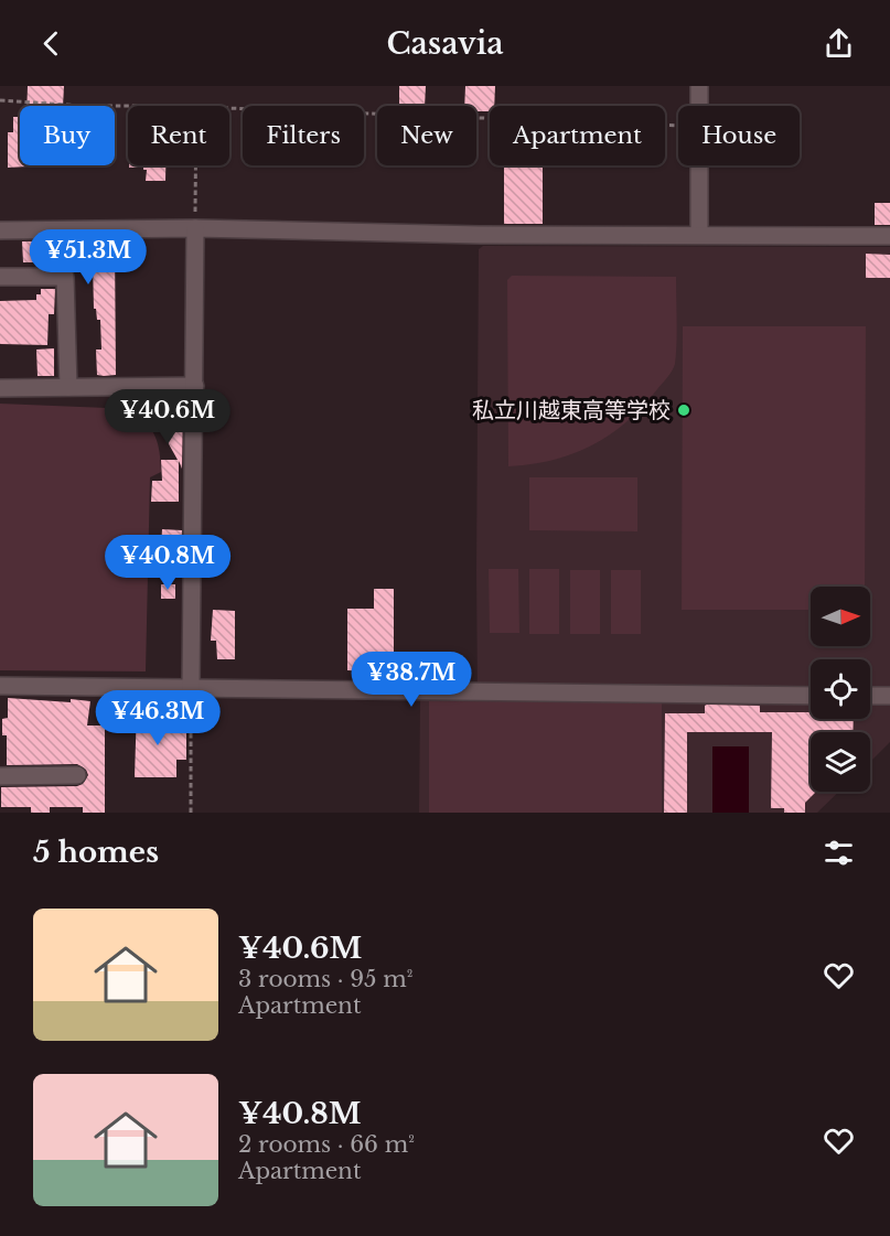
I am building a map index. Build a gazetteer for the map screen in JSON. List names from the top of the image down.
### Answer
{
  "places": ["私立川越東高等学校"],
  "north": "right",
  "page": {
    "header": "Casavia",
    "chip": [
      "Buy",
      "Rent",
      "Filters",
      "New",
      "Apartment",
      "House"
    ],
    "price": [
      "¥51.3M",
      "¥40.6M",
      "¥40.8M",
      "¥38.7M",
      "¥46.3M"
    ],
    "heading": "5 homes",
    "list": [
      {
        "name": "¥40.6M",
        "note": "3 rooms · 95 m² · Apartment"
      },
      {
        "name": "¥40.8M",
        "note": "2 rooms · 66 m² · Apartment"
      }
    ]
  }
}
